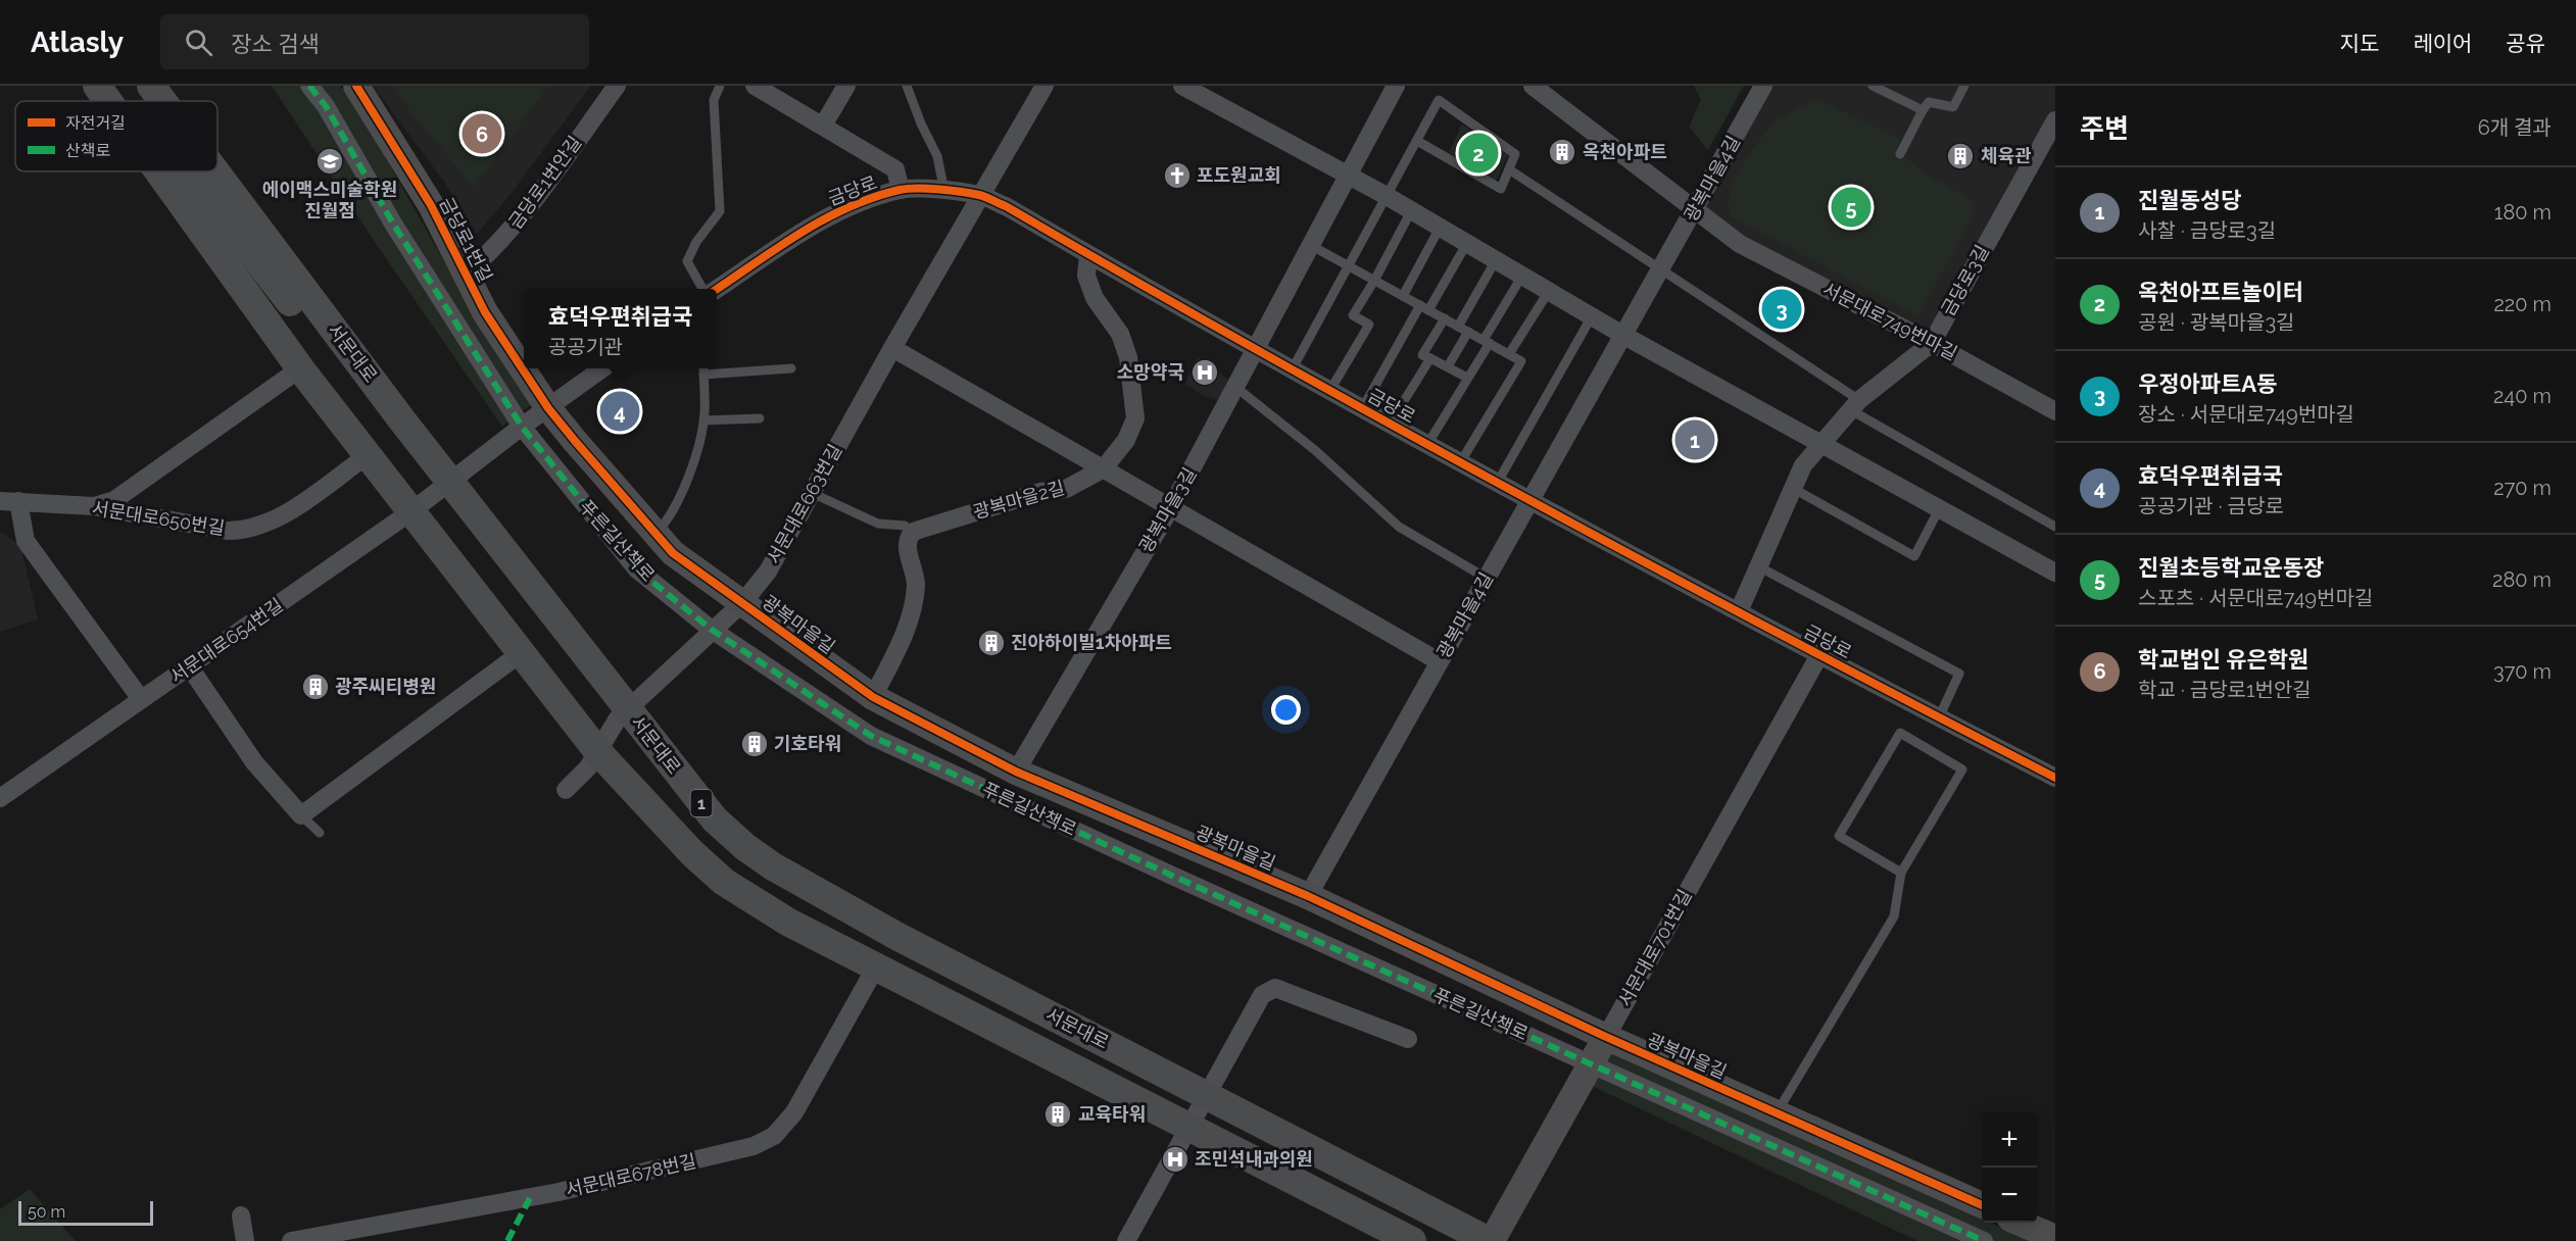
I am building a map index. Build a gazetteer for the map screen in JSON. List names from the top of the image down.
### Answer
{
  "streets": {
    "main road": ["서문대로", "1"],
    "street": [
      "광복마을4길",
      "금당로1번안길",
      "금당로",
      "금당로1번길",
      "금당로3길",
      "서문대로749번마길",
      "광복마을2길",
      "서문대로663번길",
      "광복마을3길",
      "서문대로650번길",
      "푸른길산책로",
      "광복마을길",
      "서문대로654번길",
      "서문대로701번길",
      "서문대로678번길"
    ]
  },
  "crossings": [
    ["광복마을4길", "금당로"],
    ["광복마을4길", "서문대로749번마길"],
    ["광복마을4길", "광복마을길"],
    ["금당로1번안길", "금당로1번길"],
    ["금당로", "금당로3길"],
    ["금당로", "광복마을2길"],
    ["금당로", "서문대로663번길"],
    ["금당로", "광복마을3길"],
    ["금당로", "서문대로701번길"],
    ["금당로1번길", "광복마을길"],
    ["금당로3길", "서문대로749번마길"],
    ["서문대로", "서문대로663번길"],
    ["서문대로", "서문대로650번길"],
    ["서문대로", "서문대로654번길"],
    ["서문대로", "서문대로701번길"],
    ["서문대로", "서문대로678번길"],
    ["서문대로663번길", "푸른길산책로"],
    ["서문대로663번길", "광복마을길"],
    ["광복마을3길", "광복마을길"],
    ["푸른길산책로", "서문대로701번길"],
    ["광복마을길", "서문대로701번길"]
  ],
  "places": {
    "building": [
      "옥천아파트",
      "체육관",
      "진아하이빌1차아파트",
      "광주씨티병원",
      "기호타워",
      "교육타워"
    ],
    "school or university": ["에이맥스미술학원 진월점"],
    "church": ["포도원교회"],
    "hospital": ["소망약국", "조민석내과의원"]
  },
  "legend": ["자전거길", "산책로"],
  "scale_bar": "50 m",
  "page": {
    "header": "Atlasly",
    "search": "장소 검색",
    "nav": ["지도", "레이어", "공유"],
    "heading": ["주변", "6개 결과"],
    "pins": [
      "6",
      "2",
      "5",
      "3",
      "4",
      "1"
    ],
    "list": [
      {
        "mark": "1",
        "name": "진월동성당",
        "note": "사찰 · 금당로3길",
        "value": "180 m"
      },
      {
        "mark": "2",
        "name": "옥천아프트놀이터",
        "note": "공원 · 광복마을3길",
        "value": "220 m"
      },
      {
        "mark": "3",
        "name": "우정아파트A동",
        "note": "장소 · 서문대로749번마길",
        "value": "240 m"
      },
      {
        "mark": "4",
        "name": "효덕우편취급국",
        "note": "공공기관 · 금당로",
        "value": "270 m"
      },
      {
        "mark": "5",
        "name": "진월초등학교운동장",
        "note": "스포츠 · 서문대로749번마길",
        "value": "280 m"
      },
      {
        "mark": "6",
        "name": "학교법인 유은학원",
        "note": "학교 · 금당로1번안길",
        "value": "370 m"
      }
    ],
    "popup": ["효덕우편취급국", "공공기관"],
    "map_buttons": ["+", "−"],
    "scale": "50 m"
  }
}
